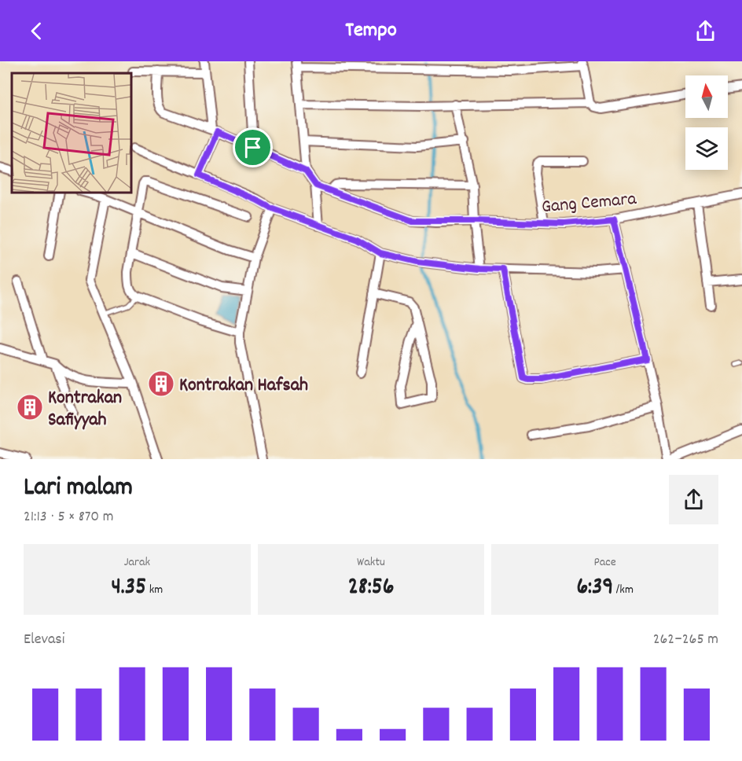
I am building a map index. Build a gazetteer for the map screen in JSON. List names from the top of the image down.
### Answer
{
  "streets": {
    "street": ["Gang Cemara"]
  },
  "places": {
    "building": ["Kontrakan Hafsah", "Kontrakan Safiyyah"]
  },
  "north": "top",
  "page": {
    "header": "Tempo",
    "heading": ["Lari malam", "21:13 · 5 × 870 m"],
    "stats": [
      ["Jarak", "4.35 km"],
      ["Waktu", "28:56"],
      ["Pace", "6:39 /km"]
    ],
    "chart": ["Elevasi", "262–265 m"]
  }
}
